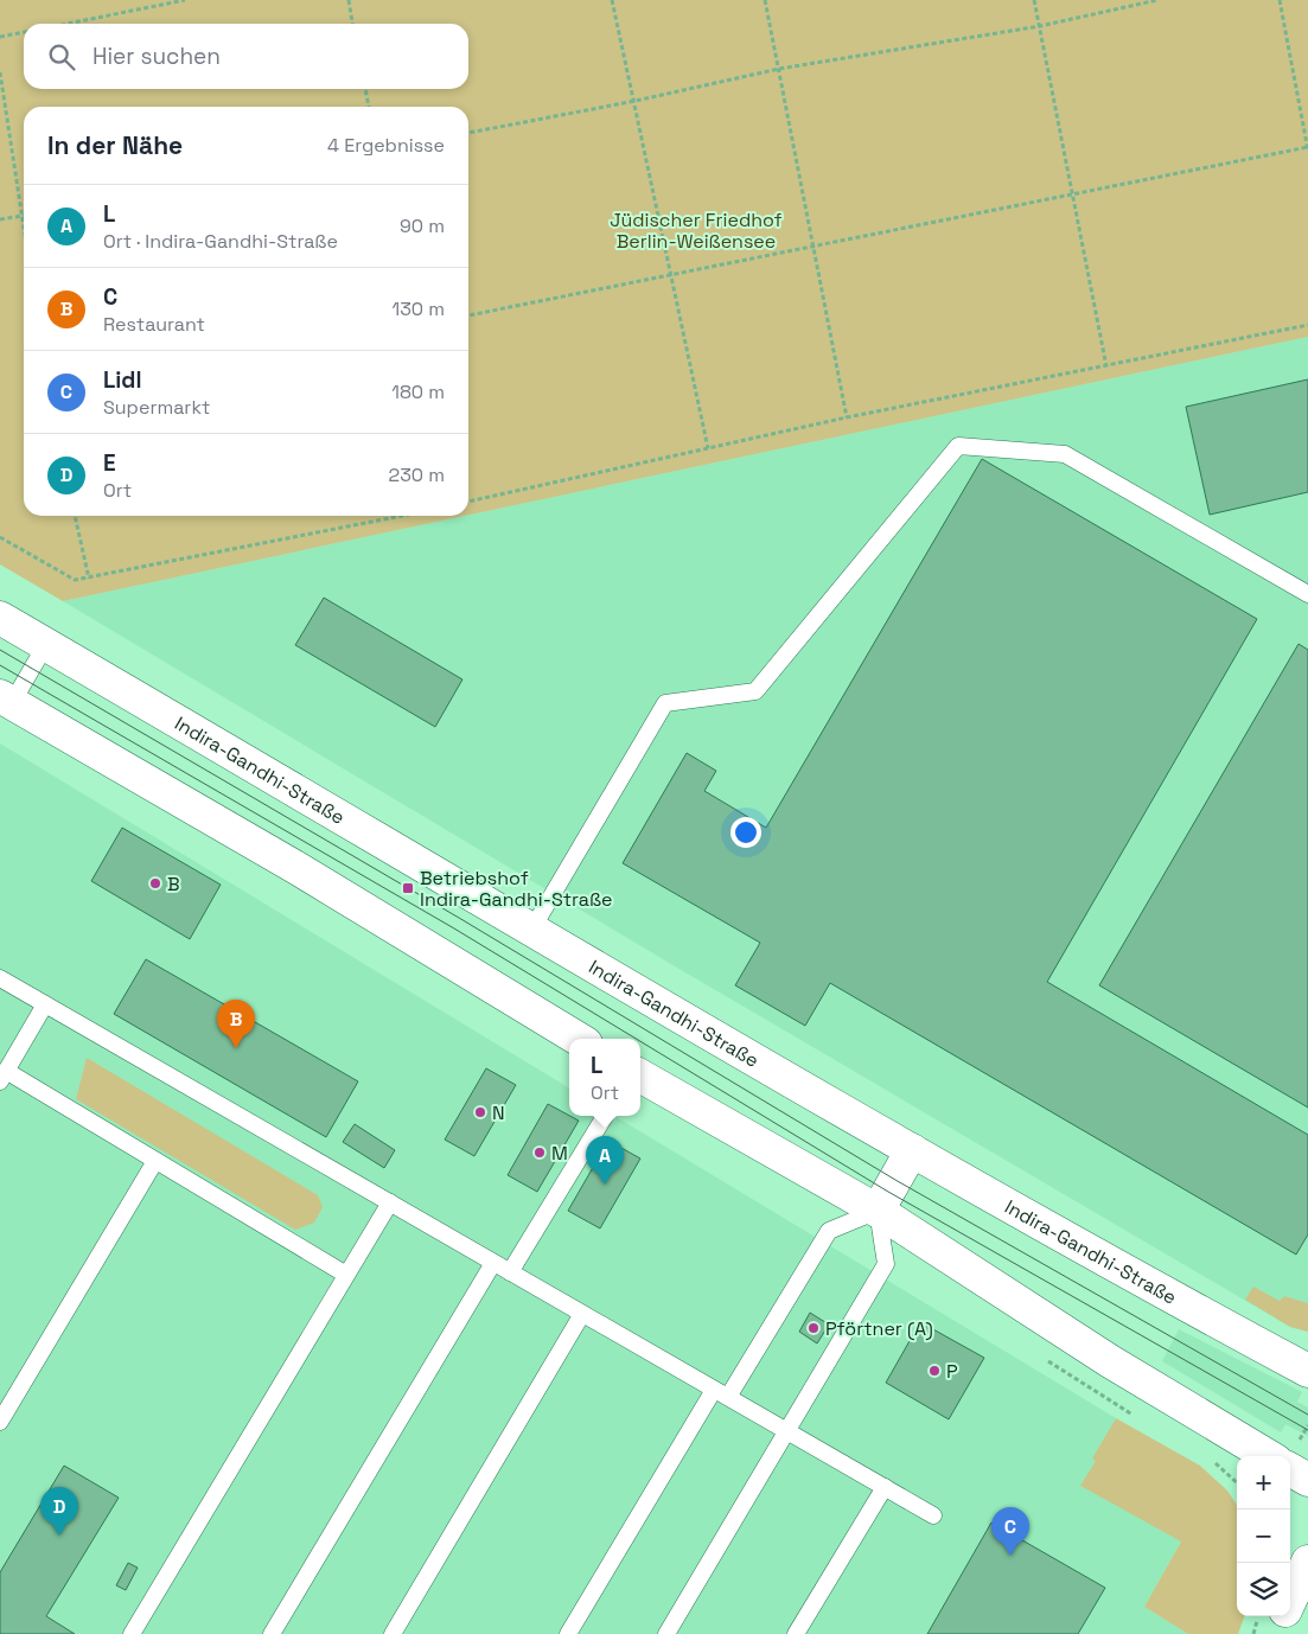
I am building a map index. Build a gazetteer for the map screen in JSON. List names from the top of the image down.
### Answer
{
  "streets": {
    "main road": ["Indira-Gandhi-Straße"]
  },
  "parks": ["Jüdischer Friedhof Berlin-Weißensee"],
  "places": {
    "other": [
      "B",
      "N",
      "M",
      "Pförtner (A)",
      "P"
    ],
    "transit": ["Betriebshof Indira-Gandhi-Straße"]
  },
  "page": {
    "search": "Hier suchen",
    "heading": ["In der Nähe", "4 Ergebnisse"],
    "list": [
      {
        "mark": "A",
        "name": "L",
        "note": "Ort · Indira-Gandhi-Straße",
        "value": "90 m"
      },
      {
        "mark": "B",
        "name": "C",
        "note": "Restaurant",
        "value": "130 m"
      },
      {
        "mark": "C",
        "name": "Lidl",
        "note": "Supermarkt",
        "value": "180 m"
      },
      {
        "mark": "D",
        "name": "E",
        "note": "Ort",
        "value": "230 m"
      }
    ],
    "pins": [
      "B",
      "A",
      "D",
      "C"
    ],
    "popup": ["L", "Ort"],
    "map_buttons": ["+", "−"]
  }
}
